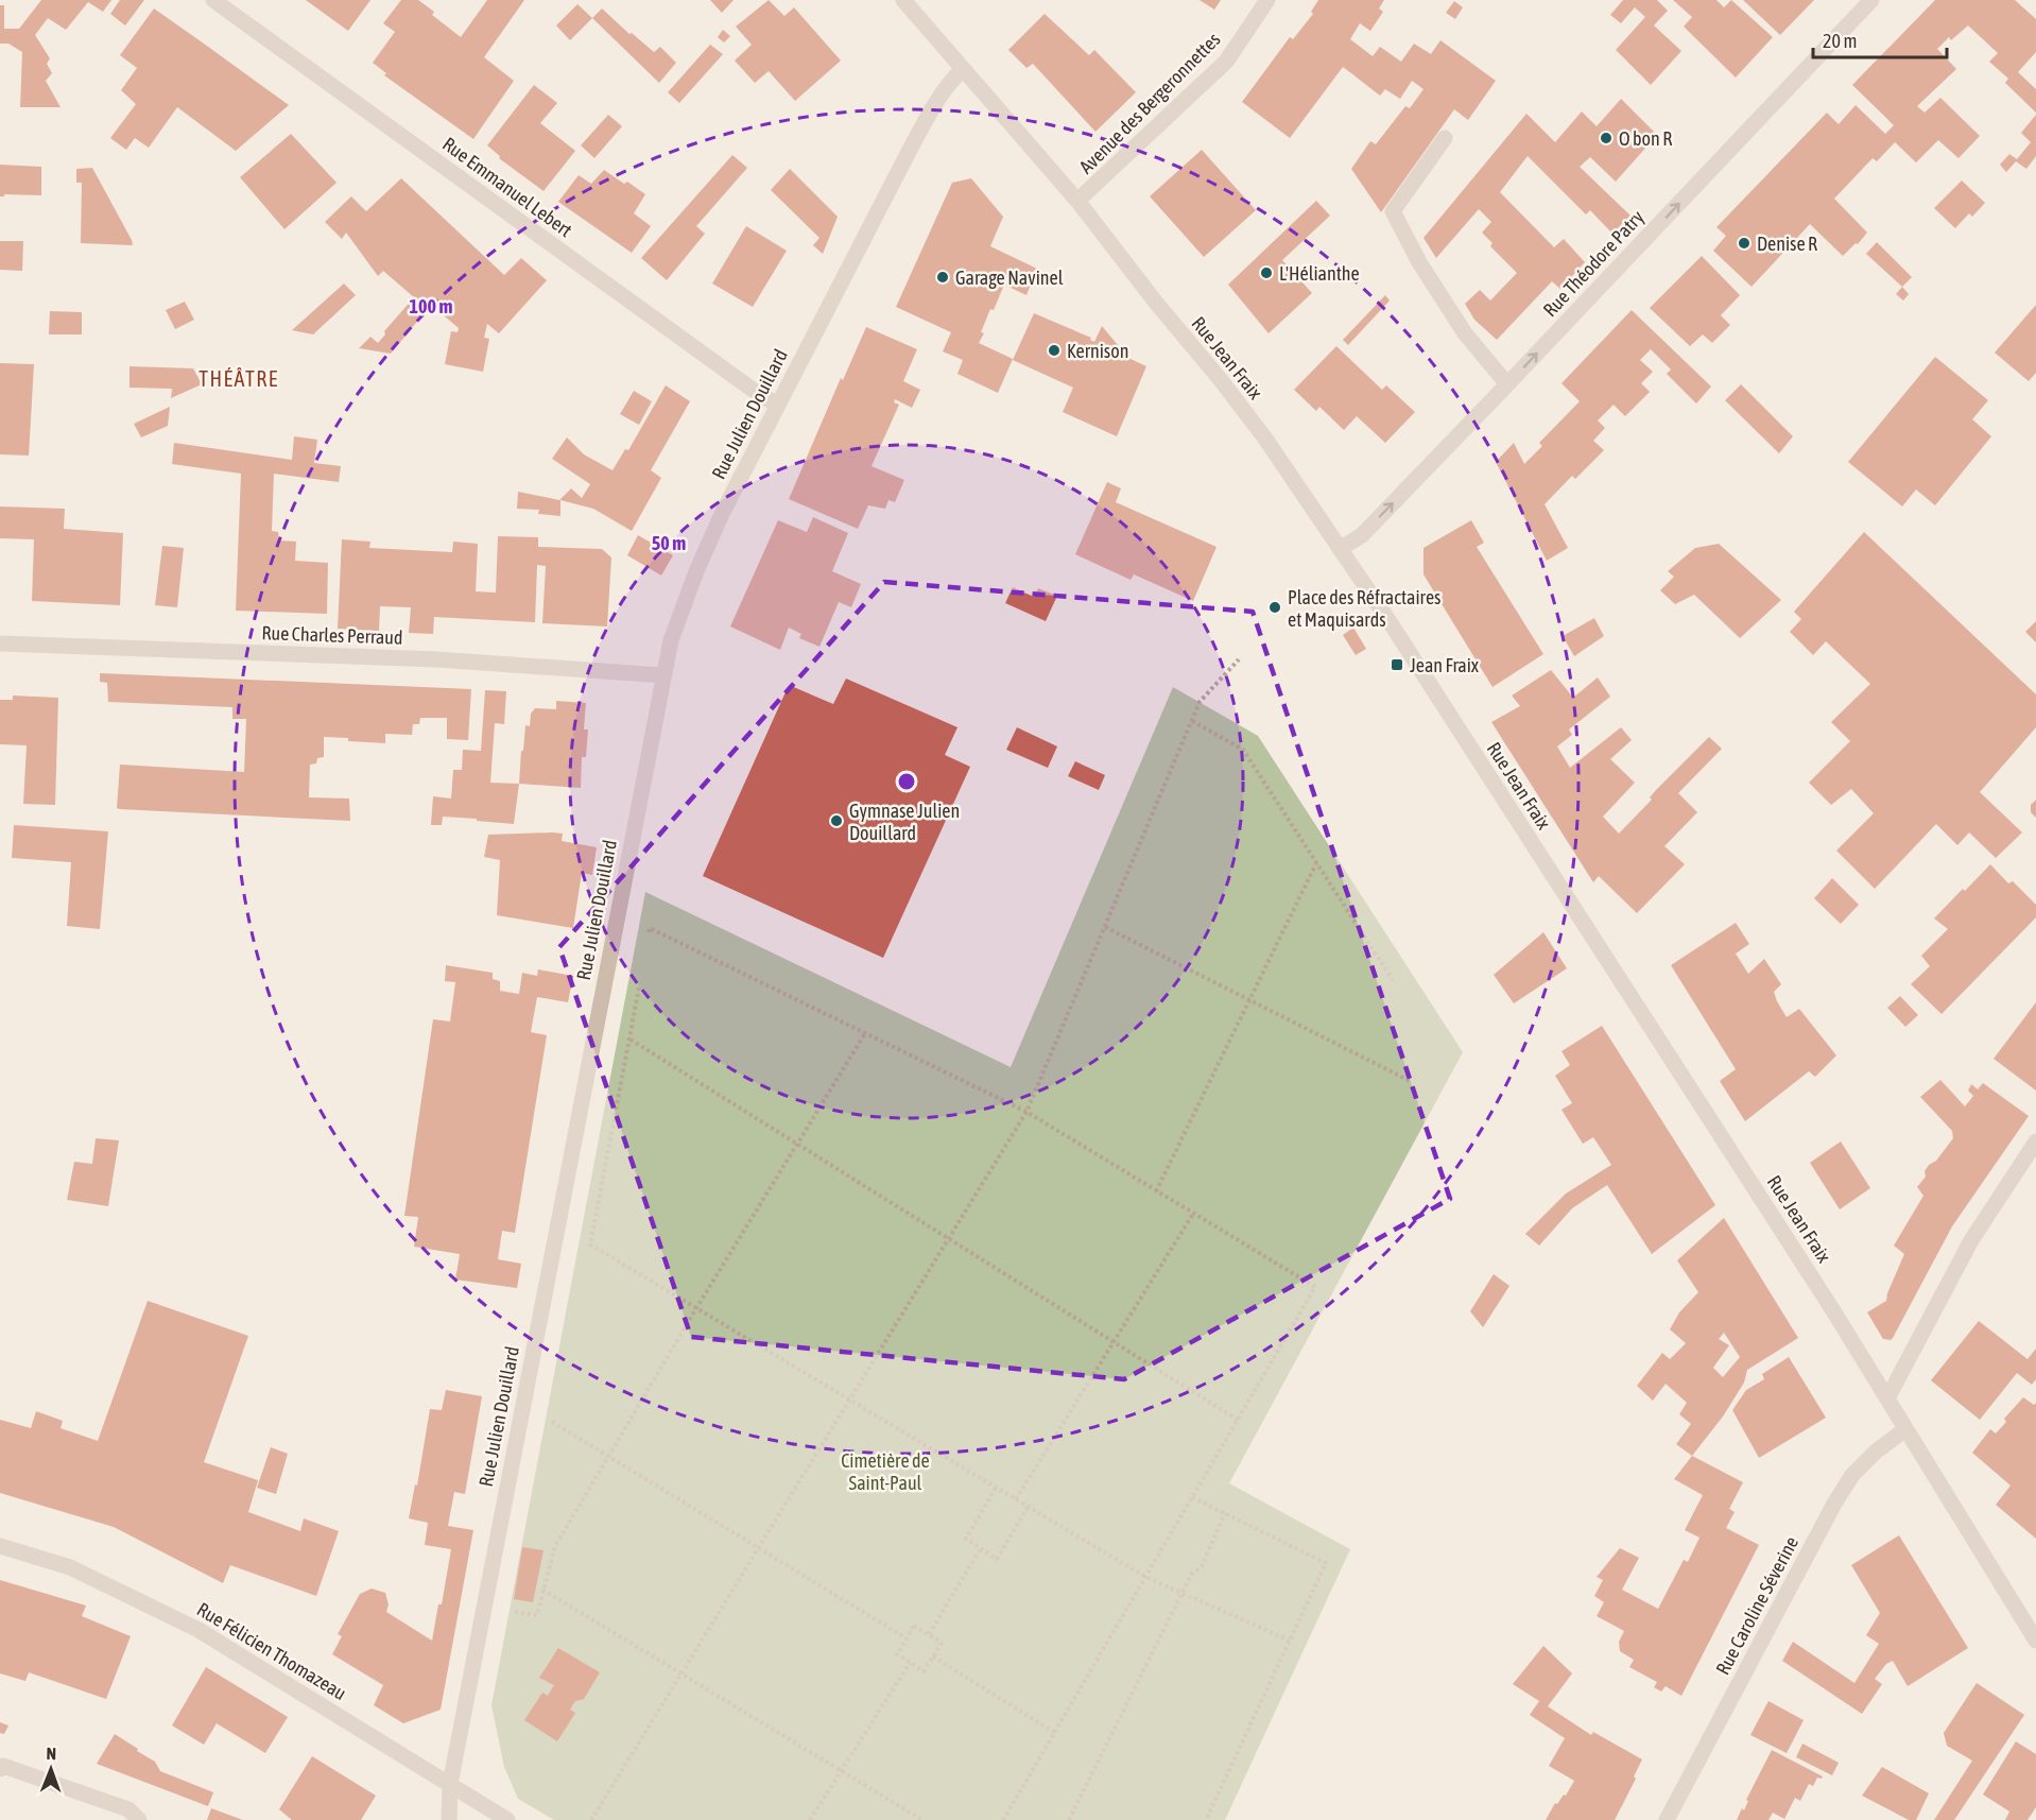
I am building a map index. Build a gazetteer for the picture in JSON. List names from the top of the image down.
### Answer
{
  "streets": {
    "street": [
      "Avenue des Bergeronnettes",
      "Rue Emmanuel Lebert",
      "Rue Théodore Patry",
      "Rue Jean Fraix",
      "Rue Julien Douillard",
      "Rue Charles Perraud",
      "Rue Caroline Séverine",
      "Rue Félicien Thomazeau"
    ]
  },
  "crossings": [
    ["Avenue des Bergeronnettes", "Rue Jean Fraix"],
    ["Rue Emmanuel Lebert", "Rue Julien Douillard"],
    ["Rue Théodore Patry", "Rue Jean Fraix"],
    ["Rue Jean Fraix", "Rue Julien Douillard"],
    ["Rue Jean Fraix", "Rue Caroline Séverine"],
    ["Rue Julien Douillard", "Rue Charles Perraud"],
    ["Rue Julien Douillard", "Rue Félicien Thomazeau"]
  ],
  "one_way": ["Rue Théodore Patry"],
  "districts": ["THÉÂTRE"],
  "parks": ["Cimetière de Saint-Paul"],
  "places": {
    "other": [
      "O bon R",
      "Denise R",
      "L'Hélianthe",
      "Garage Navinel",
      "Kernison",
      "Place des Réfractaires et Maquisards",
      "Gymnase Julien Douillard"
    ],
    "transit": ["Jean Fraix"]
  },
  "scale_bar": "20 m",
  "north": "top",
  "rings": ["100 m", "50 m"]
}
